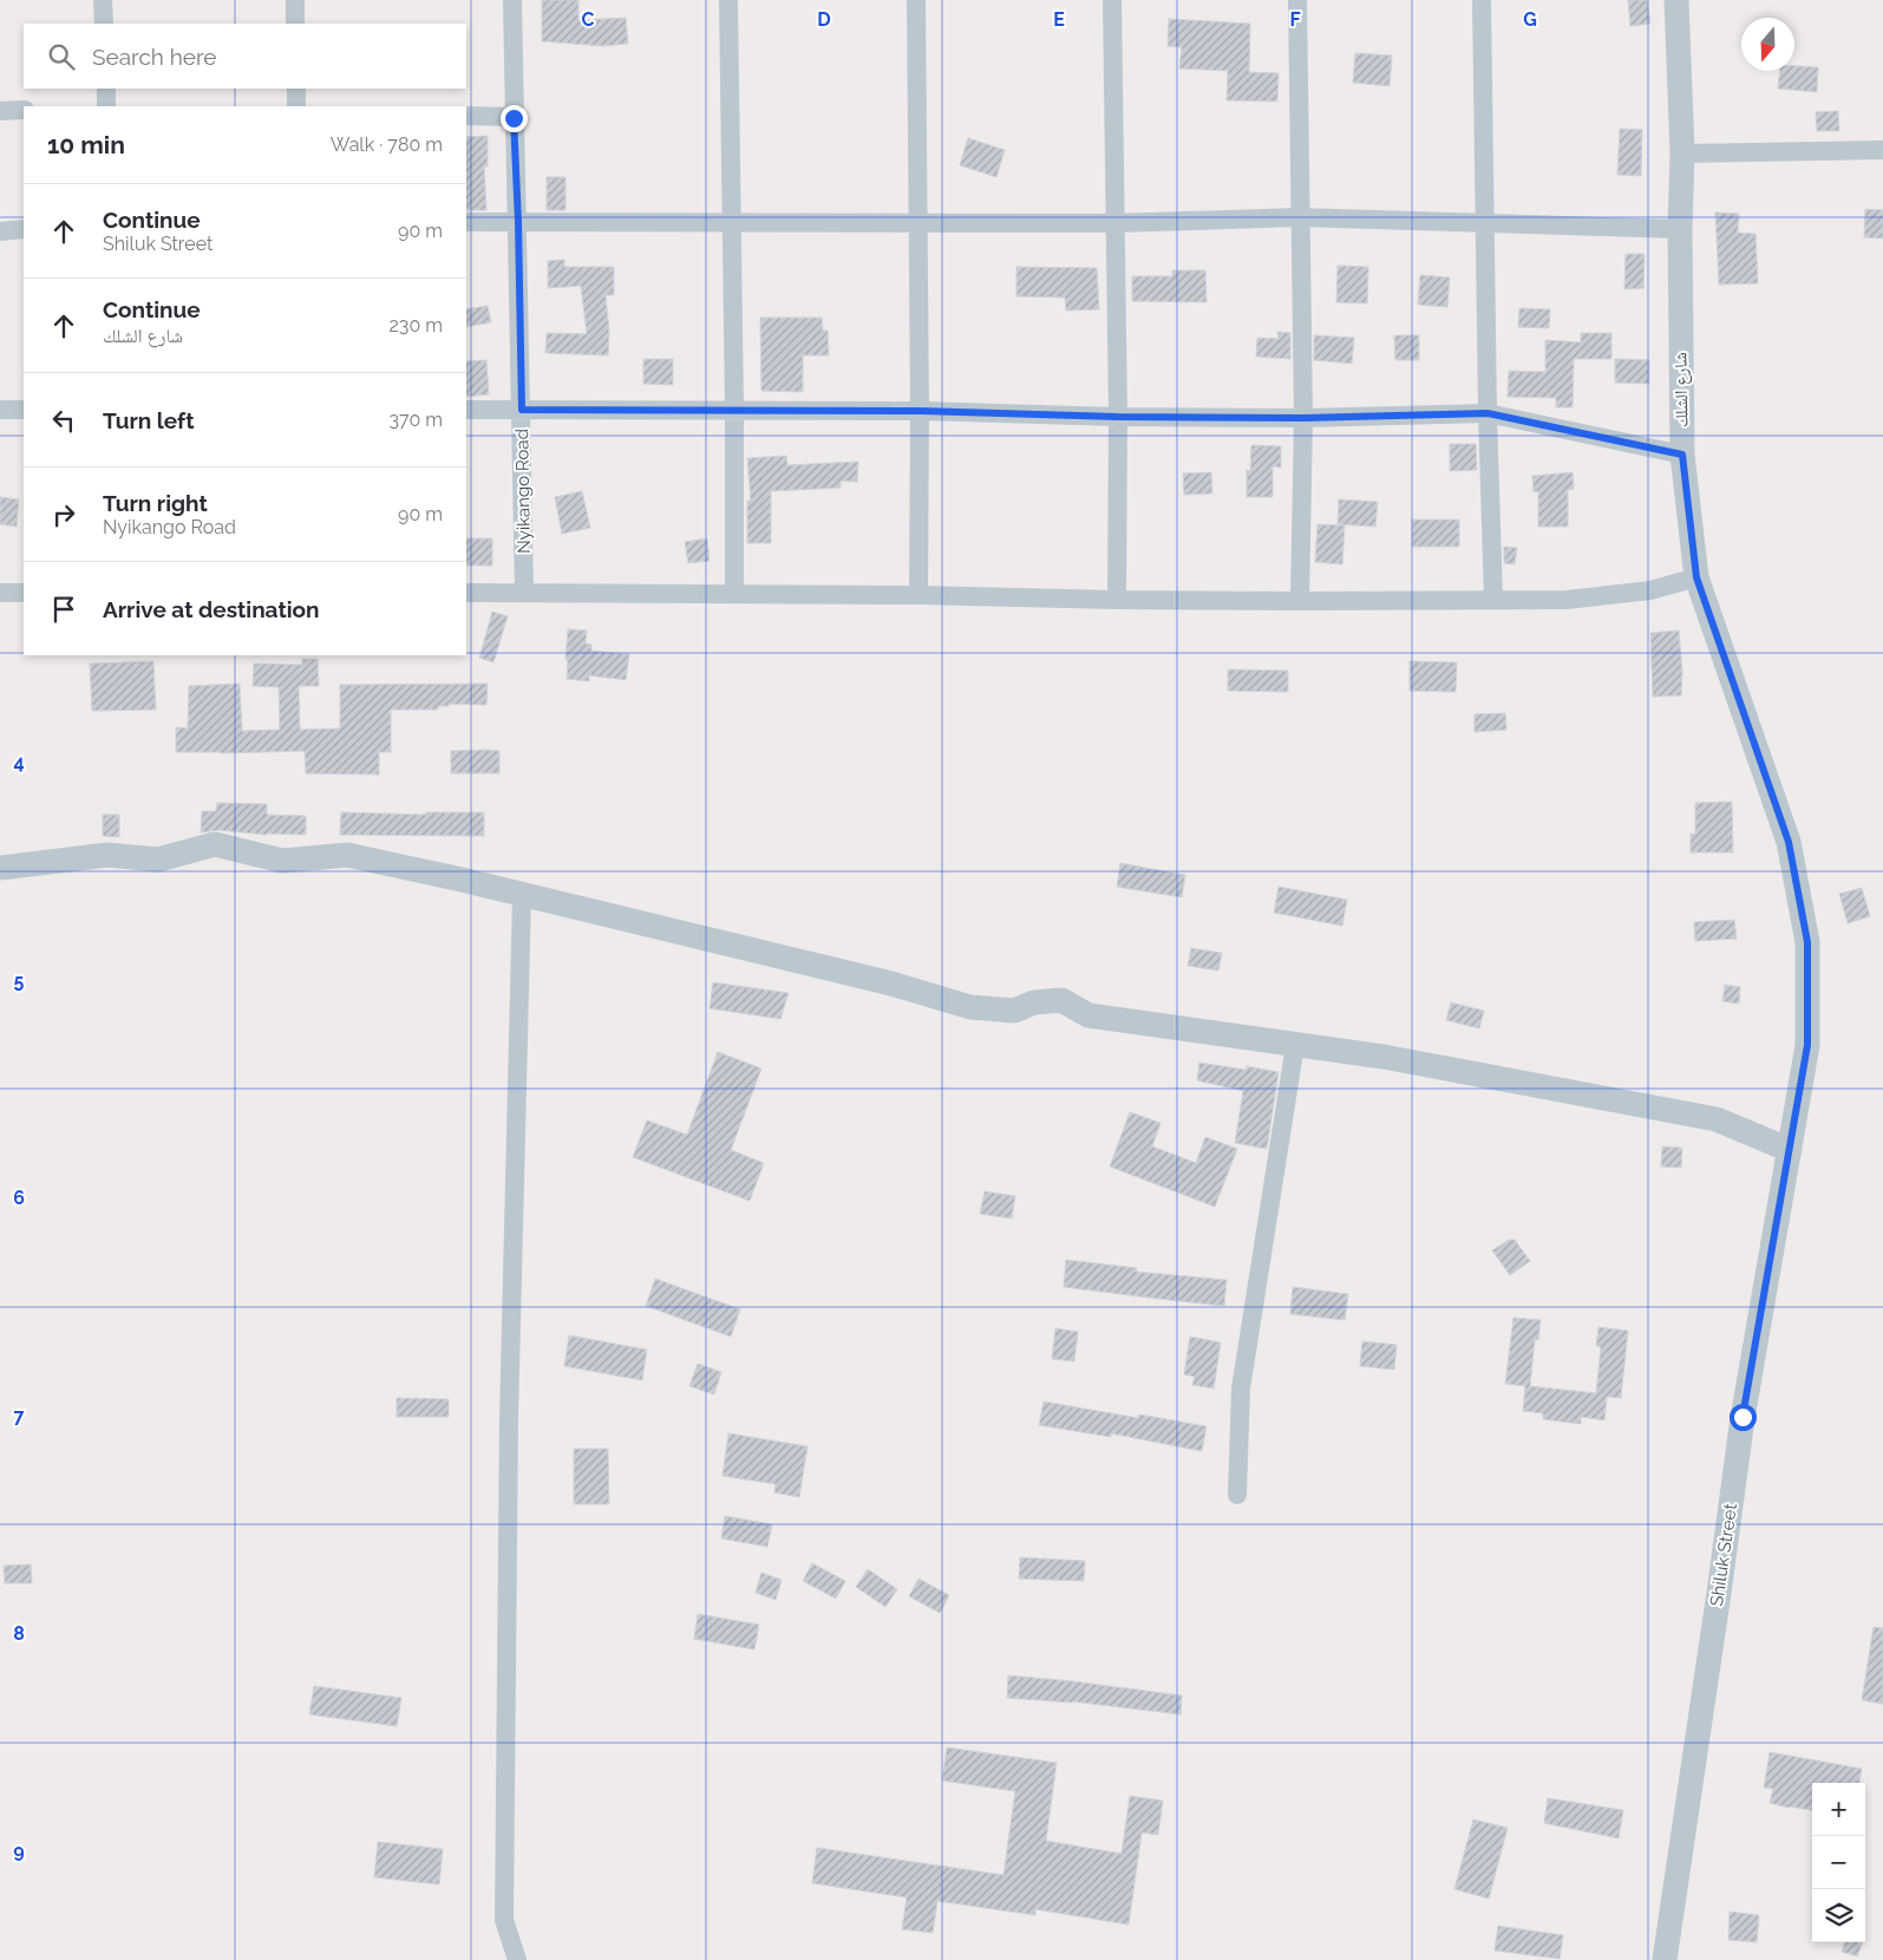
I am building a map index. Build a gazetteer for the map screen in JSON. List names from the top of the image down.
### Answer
{
  "streets": {
    "street": ["شارع الشلك", "Nyikango Road", "Shiluk Street"]
  },
  "crossings": [
    ["شارع الشلك", "Shiluk Street"]
  ],
  "north": "bottom",
  "page": {
    "search": "Search here",
    "heading": ["10 min", "Walk · 780 m"],
    "list": [
      ["Continue", "Shiluk Street", "90 m"],
      ["Continue", "شارع الشلك", "230 m"],
      ["Turn left", "370 m"],
      ["Turn right", "Nyikango Road", "90 m"],
      "Arrive at destination"
    ],
    "map_buttons": ["+", "−"]
  },
  "grid": {
    "columns": [
      "C",
      "D",
      "E",
      "F",
      "G"
    ],
    "rows": [
      "4",
      "5",
      "6",
      "7",
      "8",
      "9"
    ]
  }
}
